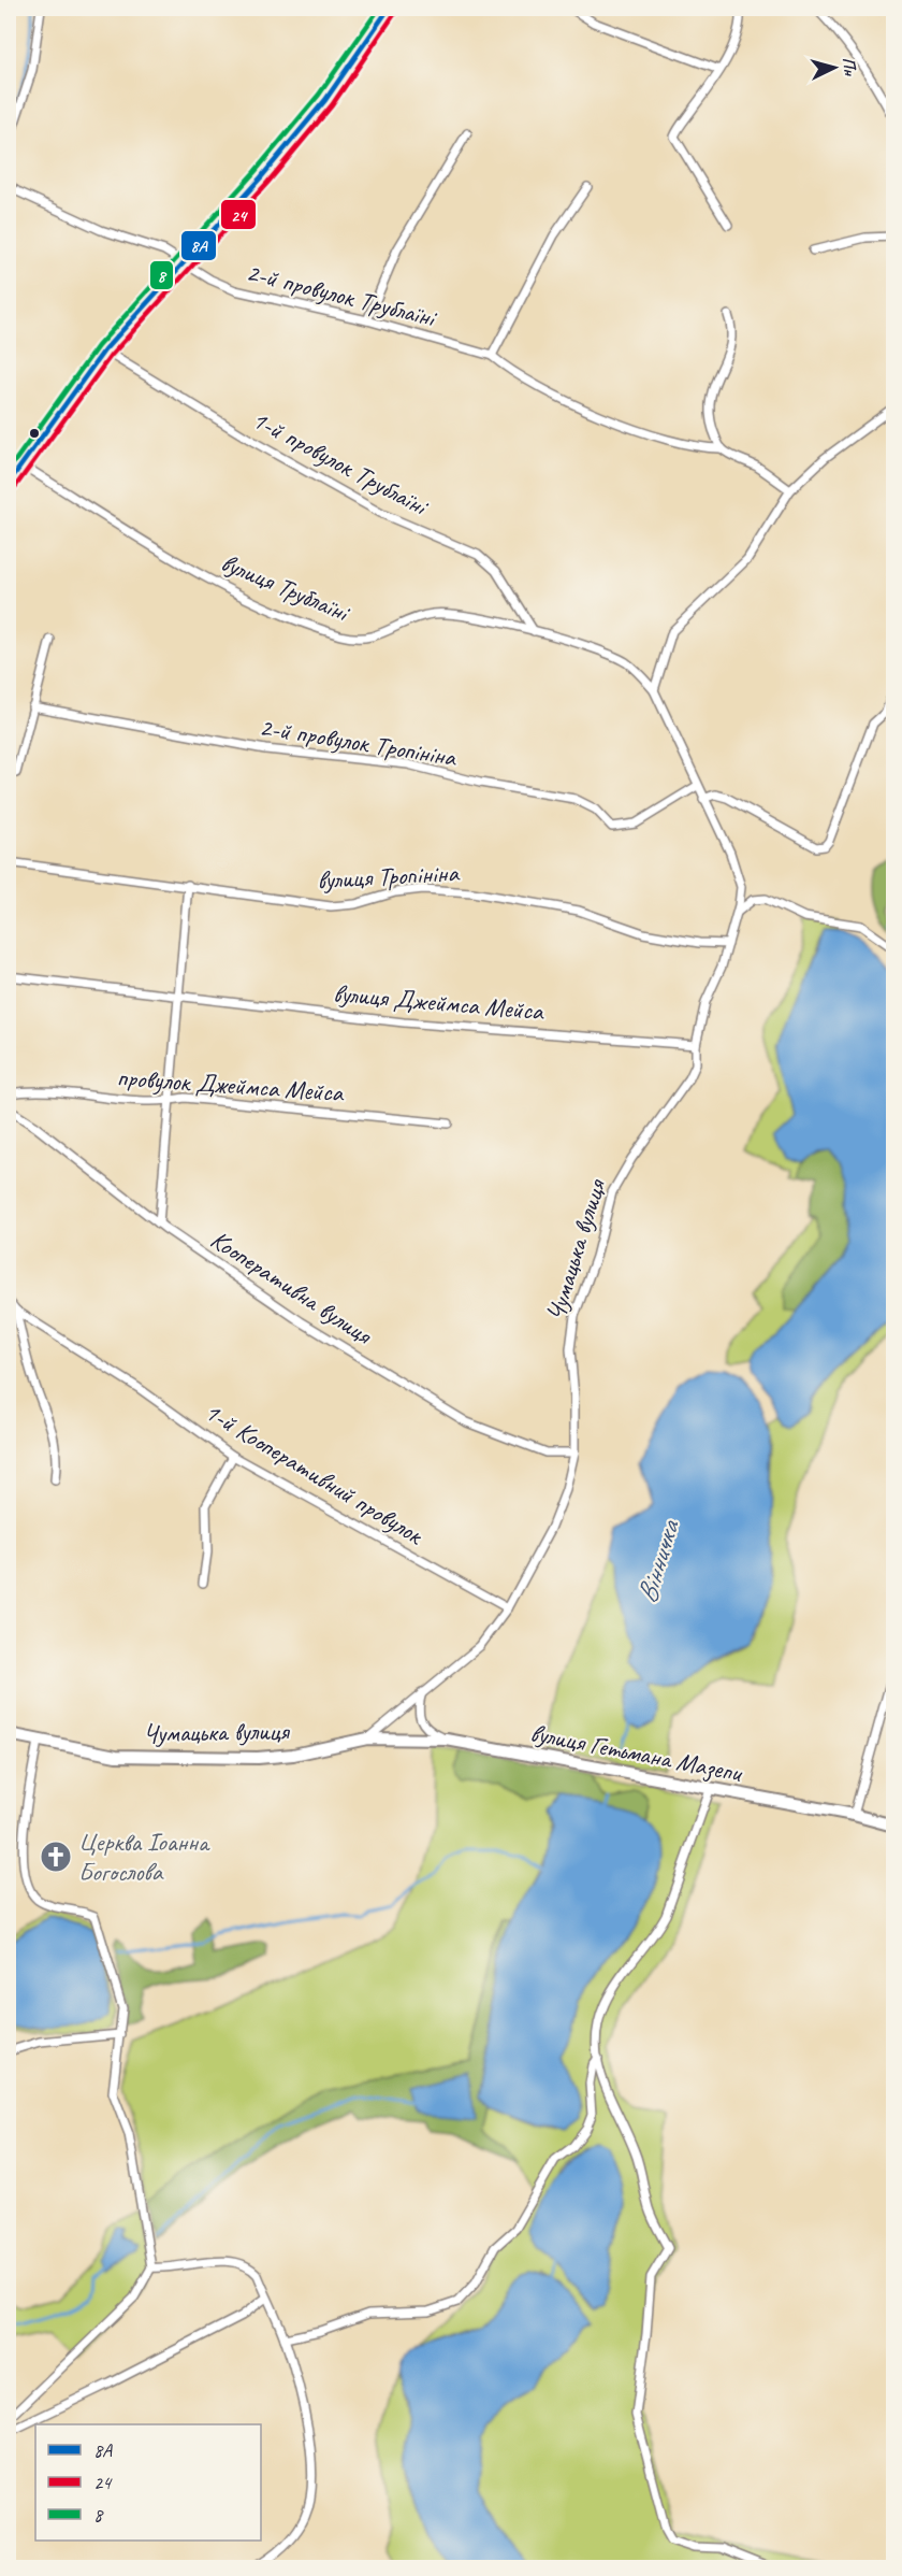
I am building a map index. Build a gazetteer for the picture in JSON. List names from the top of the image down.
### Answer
{
  "streets": {
    "street": [
      "2-й провулок Трублаїні",
      "1-й провулок Трублаїні",
      "вулиця Трублаїні",
      "2-й провулок Тропініна",
      "вулиця Тропініна",
      "вулиця Джеймса Мейса",
      "провулок Джеймса Мейса",
      "Чумацька вулиця",
      "Кооперативна вулиця",
      "1-й Кооперативний провулок",
      "вулиця Гетьмана Мазепи"
    ]
  },
  "crossings": [
    ["1-й провулок Трублаїні", "вулиця Трублаїні"],
    ["вулиця Трублаїні", "Чумацька вулиця"],
    ["2-й провулок Тропініна", "Чумацька вулиця"],
    ["вулиця Тропініна", "Чумацька вулиця"],
    ["вулиця Джеймса Мейса", "Чумацька вулиця"],
    ["Чумацька вулиця", "Кооперативна вулиця"],
    ["Чумацька вулиця", "1-й Кооперативний провулок"],
    ["Чумацька вулиця", "вулиця Гетьмана Мазепи"]
  ],
  "water": ["Вінничка"],
  "places": {
    "church": ["Церква Іоанна Богослова"]
  },
  "lines": ["transit line 8А", "transit line 8", "transit line 24"],
  "legend": ["8А", "24", "8"],
  "north": "right"
}
